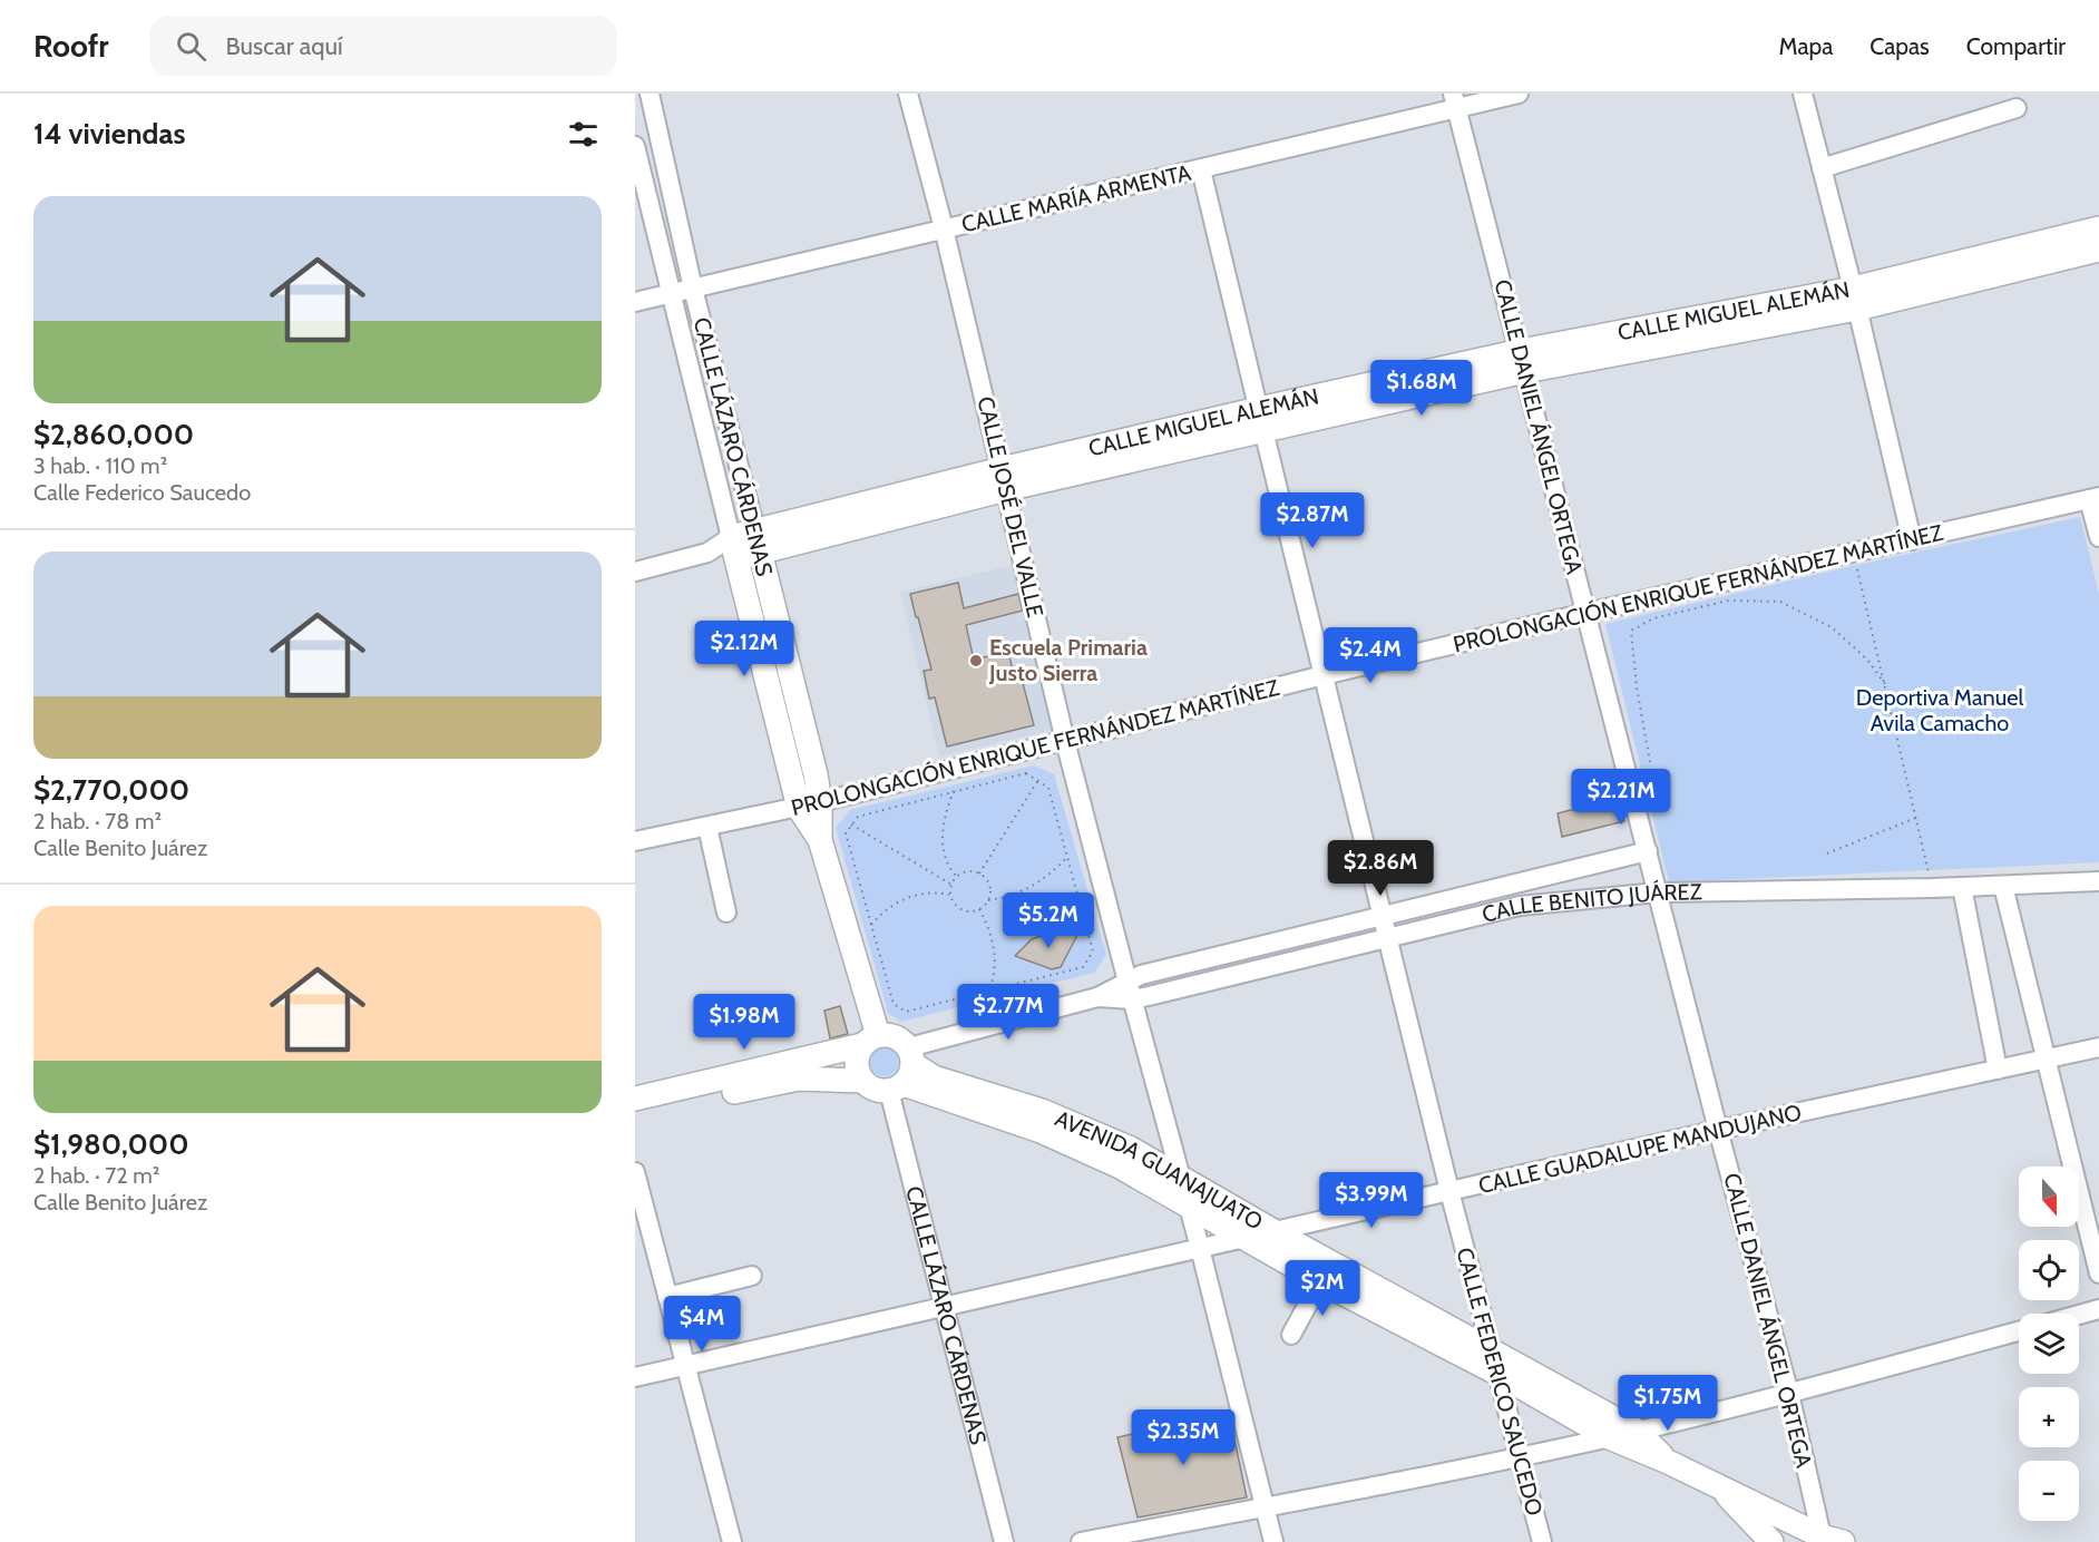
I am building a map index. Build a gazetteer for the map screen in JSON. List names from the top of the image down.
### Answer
{
  "streets": {
    "street": [
      "CALLE MARÍA ARMENTA",
      "CALLE MIGUEL ALEMÁN",
      "CALLE DANIEL ÁNGEL ORTEGA",
      "CALLE LÁZARO CÁRDENAS",
      "CALLE JOSÉ DEL VALLE",
      "PROLONGACIÓN ENRIQUE FERNÁNDEZ MARTÍNEZ",
      "CALLE BENITO JUÁREZ",
      "CALLE GUADALUPE MANDUJANO",
      "AVENIDA GUANAJUATO",
      "CALLE FEDERICO SAUCEDO"
    ]
  },
  "crossings": [
    ["CALLE MARÍA ARMENTA", "CALLE DANIEL ÁNGEL ORTEGA"],
    ["CALLE MARÍA ARMENTA", "CALLE LÁZARO CÁRDENAS"],
    ["CALLE MARÍA ARMENTA", "CALLE JOSÉ DEL VALLE"],
    ["CALLE MARÍA ARMENTA", "CALLE FEDERICO SAUCEDO"],
    ["CALLE MIGUEL ALEMÁN", "CALLE DANIEL ÁNGEL ORTEGA"],
    ["CALLE MIGUEL ALEMÁN", "CALLE LÁZARO CÁRDENAS"],
    ["CALLE MIGUEL ALEMÁN", "CALLE JOSÉ DEL VALLE"],
    ["CALLE MIGUEL ALEMÁN", "CALLE FEDERICO SAUCEDO"],
    ["CALLE DANIEL ÁNGEL ORTEGA", "PROLONGACIÓN ENRIQUE FERNÁNDEZ MARTÍNEZ"],
    ["CALLE DANIEL ÁNGEL ORTEGA", "CALLE BENITO JUÁREZ"],
    ["CALLE DANIEL ÁNGEL ORTEGA", "CALLE GUADALUPE MANDUJANO"],
    ["CALLE DANIEL ÁNGEL ORTEGA", "AVENIDA GUANAJUATO"],
    ["CALLE LÁZARO CÁRDENAS", "PROLONGACIÓN ENRIQUE FERNÁNDEZ MARTÍNEZ"],
    ["CALLE LÁZARO CÁRDENAS", "CALLE BENITO JUÁREZ"],
    ["CALLE LÁZARO CÁRDENAS", "CALLE GUADALUPE MANDUJANO"],
    ["CALLE LÁZARO CÁRDENAS", "AVENIDA GUANAJUATO"],
    ["CALLE JOSÉ DEL VALLE", "PROLONGACIÓN ENRIQUE FERNÁNDEZ MARTÍNEZ"],
    ["CALLE JOSÉ DEL VALLE", "CALLE BENITO JUÁREZ"],
    ["CALLE JOSÉ DEL VALLE", "CALLE GUADALUPE MANDUJANO"],
    ["CALLE JOSÉ DEL VALLE", "AVENIDA GUANAJUATO"],
    ["PROLONGACIÓN ENRIQUE FERNÁNDEZ MARTÍNEZ", "CALLE FEDERICO SAUCEDO"],
    ["CALLE BENITO JUÁREZ", "AVENIDA GUANAJUATO"],
    ["CALLE BENITO JUÁREZ", "CALLE FEDERICO SAUCEDO"],
    ["CALLE GUADALUPE MANDUJANO", "AVENIDA GUANAJUATO"],
    ["CALLE GUADALUPE MANDUJANO", "CALLE FEDERICO SAUCEDO"],
    ["AVENIDA GUANAJUATO", "CALLE FEDERICO SAUCEDO"]
  ],
  "parks": ["Deportiva Manuel Avila Camacho"],
  "places": ["Escuela Primaria Justo Sierra"],
  "north": "bottom",
  "page": {
    "header": "Roofr",
    "search": "Buscar aquí",
    "nav": ["Mapa", "Capas", "Compartir"],
    "heading": "14 viviendas",
    "list": [
      {
        "name": "$2,860,000",
        "note": "3 hab. · 110 m² · Calle Federico Saucedo"
      },
      {
        "name": "$2,770,000",
        "note": "2 hab. · 78 m² · Calle Benito Juárez"
      },
      {
        "name": "$1,980,000",
        "note": "2 hab. · 72 m² · Calle Benito Juárez"
      }
    ],
    "price": [
      "$1.68M",
      "$2.87M",
      "$2.12M",
      "$2.4M",
      "$2.21M",
      "$2.86M",
      "$5.2M",
      "$2.77M",
      "$1.98M",
      "$3.99M",
      "$2M",
      "$4M",
      "$1.75M",
      "$2.35M"
    ],
    "map_buttons": ["+", "−"]
  }
}
